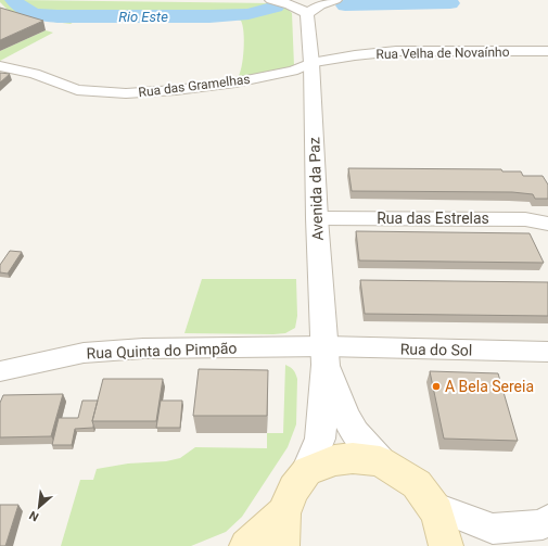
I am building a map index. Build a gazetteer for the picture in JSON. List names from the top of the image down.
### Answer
{
  "streets": {
    "street": [
      "Rua Velha de Novaínho",
      "Rua das Gramelhas",
      "Avenida da Paz",
      "Rua das Estrelas",
      "Rua do Sol",
      "Rua Quinta do Pimpão"
    ]
  },
  "crossings": [
    ["Rua Velha de Novaínho", "Rua das Gramelhas"],
    ["Rua Velha de Novaínho", "Avenida da Paz"],
    ["Rua das Gramelhas", "Avenida da Paz"],
    ["Avenida da Paz", "Rua das Estrelas"],
    ["Avenida da Paz", "Rua do Sol"],
    ["Avenida da Paz", "Rua Quinta do Pimpão"],
    ["Rua do Sol", "Rua Quinta do Pimpão"]
  ],
  "water": ["Rio Este"],
  "places": ["A Bela Sereia"],
  "north": "bottom left"
}
